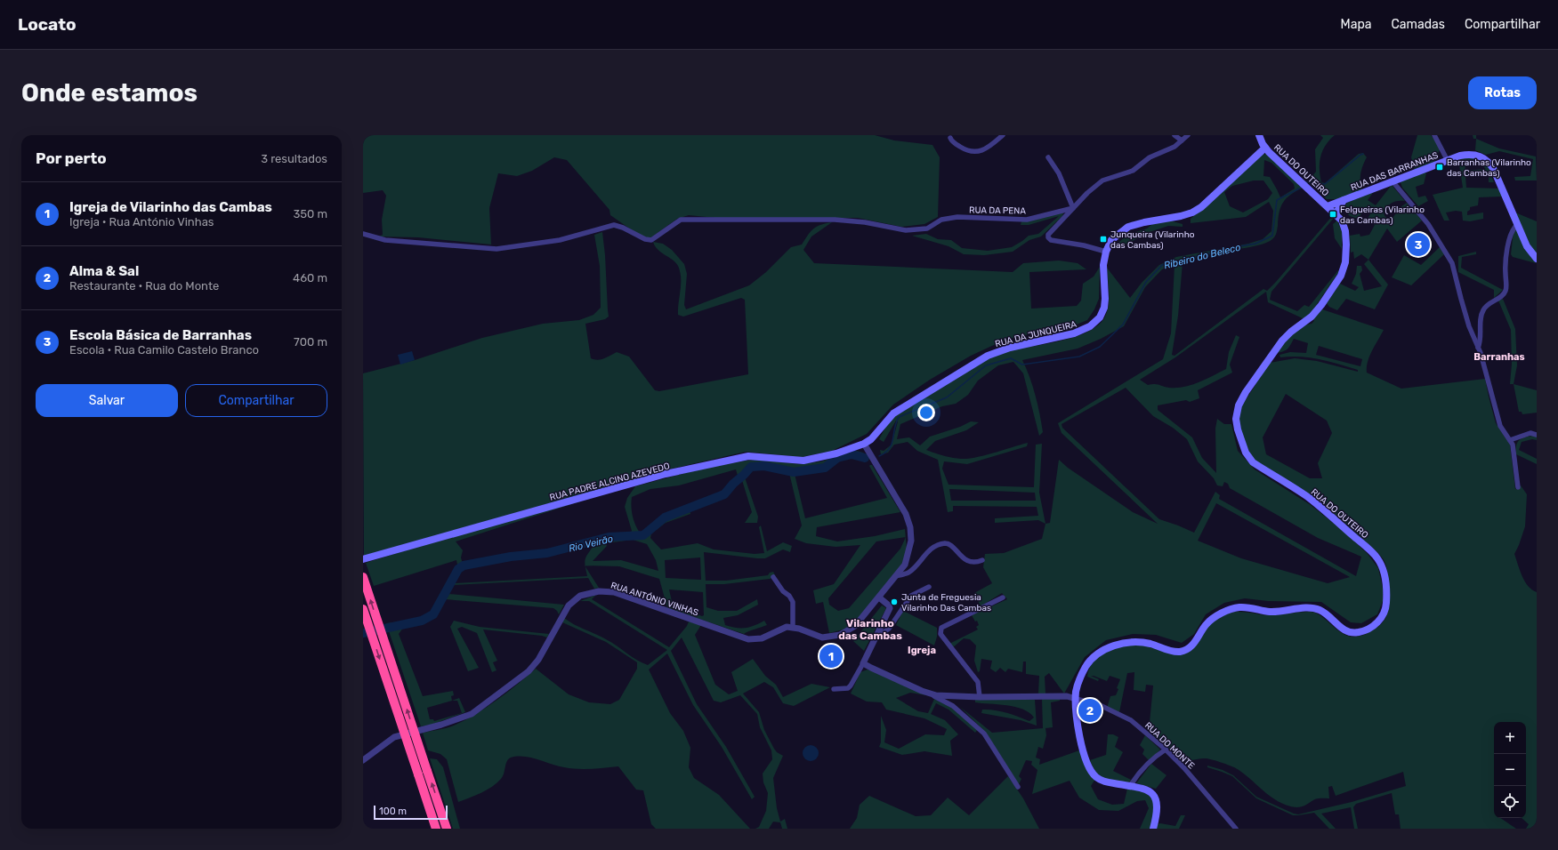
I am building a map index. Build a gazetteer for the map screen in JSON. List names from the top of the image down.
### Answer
{
  "streets": {
    "main road": [
      "RUA DO OUTEIRO",
      "RUA DAS BARRANHAS",
      "RUA DA JUNQUEIRA",
      "RUA PADRE ALCINO AZEVEDO"
    ],
    "street": ["RUA DA PENA", "RUA ANTÓNIO VINHAS", "RUA DO MONTE"]
  },
  "crossings": [
    ["RUA DO OUTEIRO", "RUA DAS BARRANHAS"],
    ["RUA DO OUTEIRO", "RUA DA JUNQUEIRA"],
    ["RUA DO OUTEIRO", "RUA DO MONTE"],
    ["RUA DA JUNQUEIRA", "RUA PADRE ALCINO AZEVEDO"],
    ["RUA DA JUNQUEIRA", "RUA ANTÓNIO VINHAS"],
    ["RUA PADRE ALCINO AZEVEDO", "RUA ANTÓNIO VINHAS"]
  ],
  "districts": ["Barranhas", "Vilarinho das Cambas", "Igreja"],
  "water": ["Ribeiro do Beleco", "Rio Veirão"],
  "places": {
    "transit": ["Barranhas (Vilarinho das Cambas)", "Felgueiras (Vilarinho das Cambas)", "Junqueira (Vilarinho das Cambas)"],
    "other": ["Junta de Freguesia Vilarinho Das Cambas"]
  },
  "scale_bar": "100 m",
  "page": {
    "header": "Locato",
    "nav": ["Mapa", "Camadas", "Compartilhar"],
    "buttons": [
      "Rotas",
      ["Salvar", "Compartilhar"]
    ],
    "title": "Onde estamos",
    "heading": ["Por perto", "3 resultados"],
    "list": [
      {
        "mark": "1",
        "name": "Igreja de Vilarinho das Cambas",
        "note": "Igreja · Rua António Vinhas",
        "value": "350 m"
      },
      {
        "mark": "2",
        "name": "Alma & Sal",
        "note": "Restaurante · Rua do Monte",
        "value": "460 m"
      },
      {
        "mark": "3",
        "name": "Escola Básica de Barranhas",
        "note": "Escola · Rua Camilo Castelo Branco",
        "value": "700 m"
      }
    ],
    "pins": ["3", "1", "2"],
    "map_buttons": ["+", "−"],
    "scale": "100 m"
  }
}
